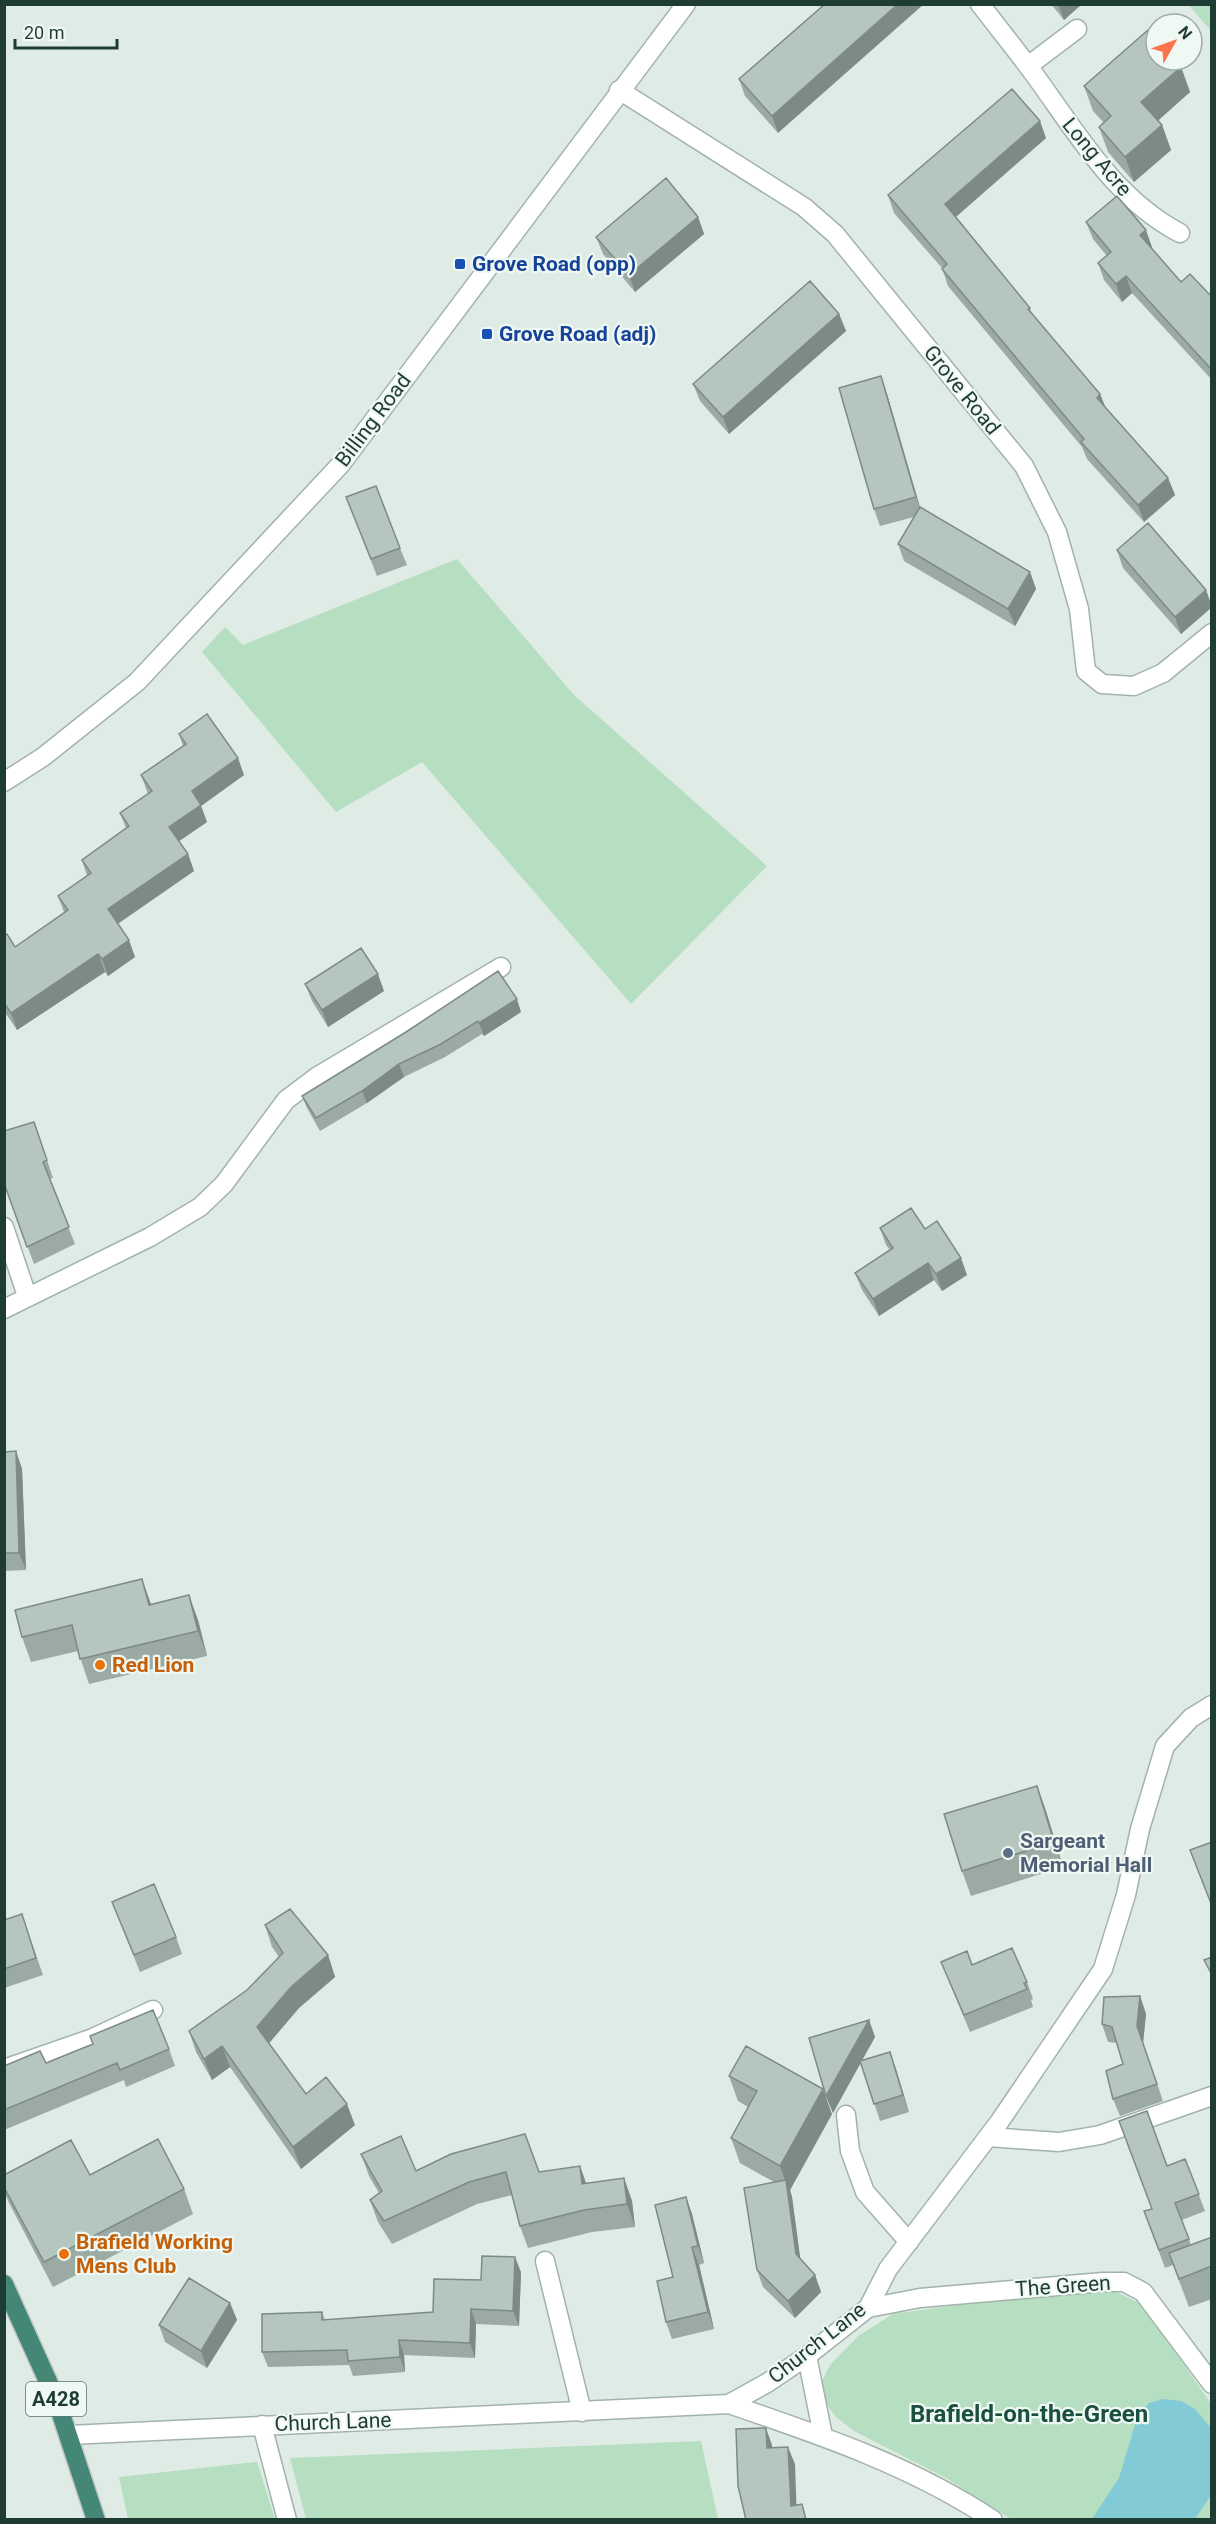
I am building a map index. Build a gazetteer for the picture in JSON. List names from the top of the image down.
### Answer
{
  "streets": {
    "highway": ["A428"],
    "street": [
      "Long Acre",
      "Grove Road",
      "Billing Road",
      "The Green",
      "Church Lane"
    ]
  },
  "crossings": [
    ["Grove Road", "Billing Road"],
    ["The Green", "Church Lane"],
    ["Church Lane", "A428"]
  ],
  "districts": ["Brafield-on-the-Green"],
  "places": {
    "transit": ["Grove Road (opp)", "Grove Road (adj)"],
    "other": ["Red Lion", "Sargeant Memorial Hall", "Brafield Working Mens Club"]
  },
  "scale_bar": "20 m",
  "north": "top right"
}
